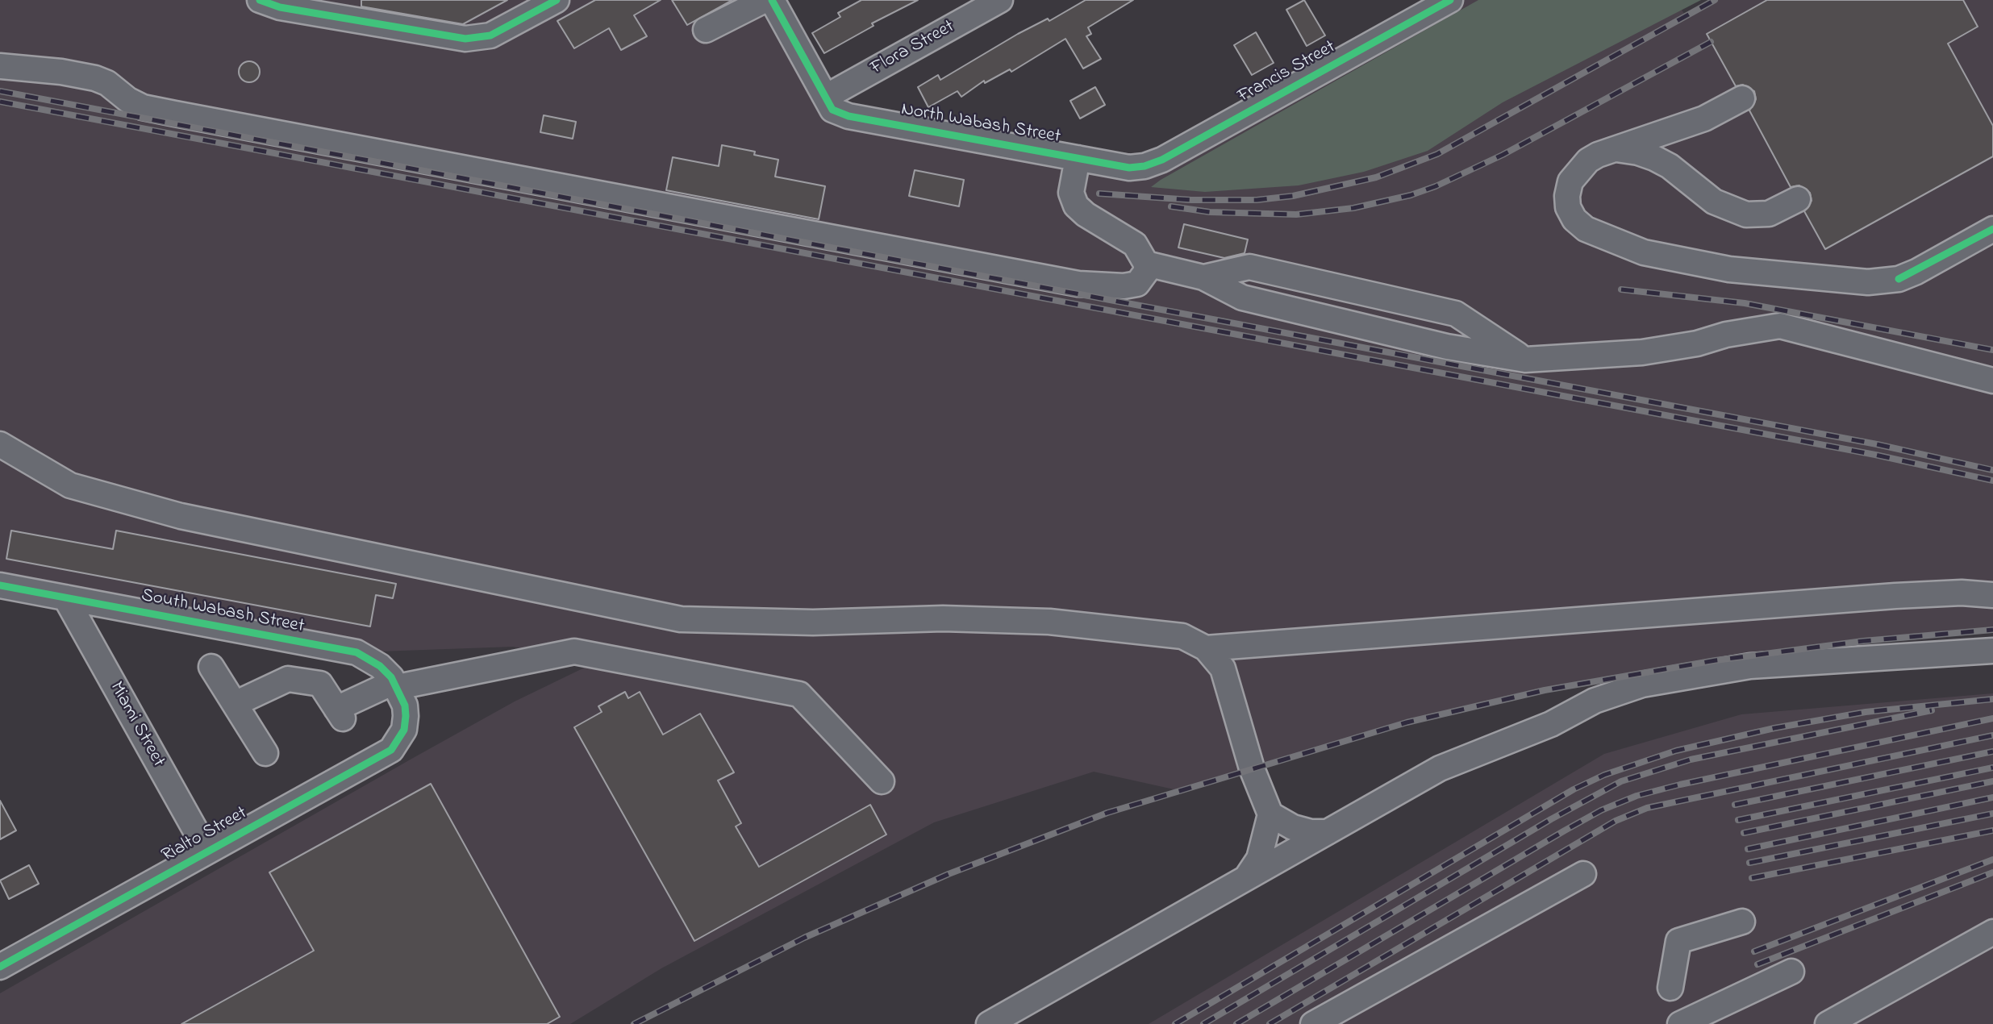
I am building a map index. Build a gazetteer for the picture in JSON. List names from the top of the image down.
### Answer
{
  "streets": {
    "street": [
      "Flora Street",
      "Francis Street",
      "North Wabash Street",
      "South Wabash Street",
      "Miami Street",
      "Rialto Street"
    ]
  },
  "crossings": [
    ["Flora Street", "North Wabash Street"],
    ["Francis Street", "North Wabash Street"],
    ["South Wabash Street", "Miami Street"],
    ["South Wabash Street", "Rialto Street"],
    ["Miami Street", "Rialto Street"]
  ]
}
